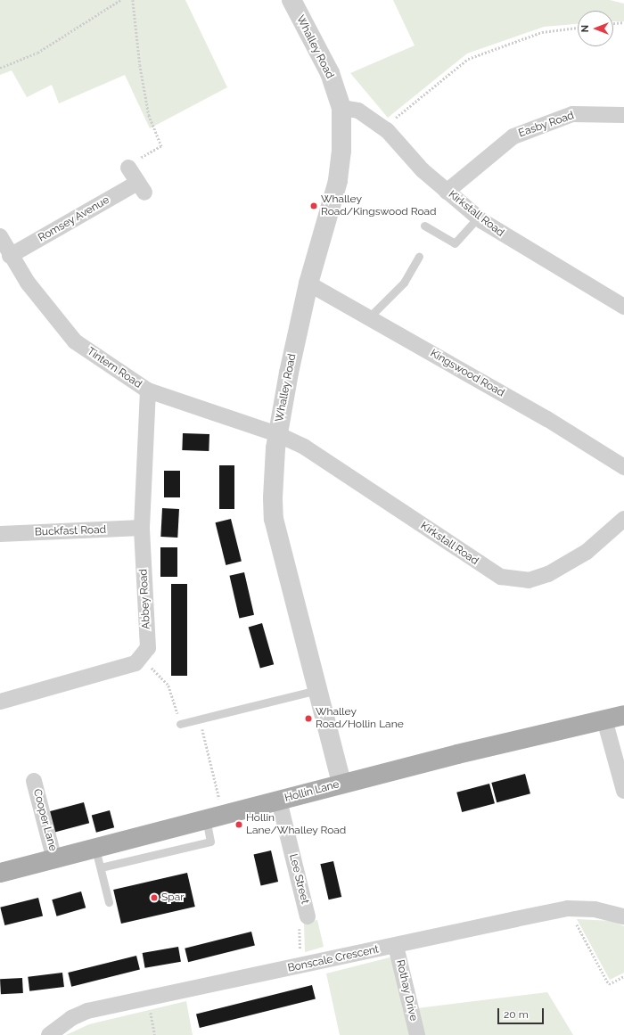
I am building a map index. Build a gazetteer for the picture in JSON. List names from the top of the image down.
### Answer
{
  "streets": {
    "main road": ["Hollin Lane"],
    "street": [
      "Whalley Road",
      "Easby Road",
      "Kirkstall Road",
      "Romsey Avenue",
      "Tintern Road",
      "Kingswood Road",
      "Buckfast Road",
      "Abbey Road",
      "Cooper Lane",
      "Lee Street",
      "Bonscale Crescent",
      "Rothay Drive"
    ]
  },
  "crossings": [
    ["Whalley Road", "Kirkstall Road"],
    ["Whalley Road", "Tintern Road"],
    ["Whalley Road", "Kingswood Road"],
    ["Whalley Road", "Hollin Lane"],
    ["Easby Road", "Kirkstall Road"],
    ["Kirkstall Road", "Tintern Road"],
    ["Romsey Avenue", "Tintern Road"],
    ["Tintern Road", "Abbey Road"],
    ["Buckfast Road", "Abbey Road"],
    ["Hollin Lane", "Cooper Lane"],
    ["Hollin Lane", "Lee Street"],
    ["Bonscale Crescent", "Rothay Drive"]
  ],
  "places": [
    "Whalley Road/Kingswood Road",
    "Whalley Road/Hollin Lane",
    "Hollin Lane/Whalley Road",
    "Spar"
  ],
  "scale_bar": "20 m",
  "north": "left"
}
